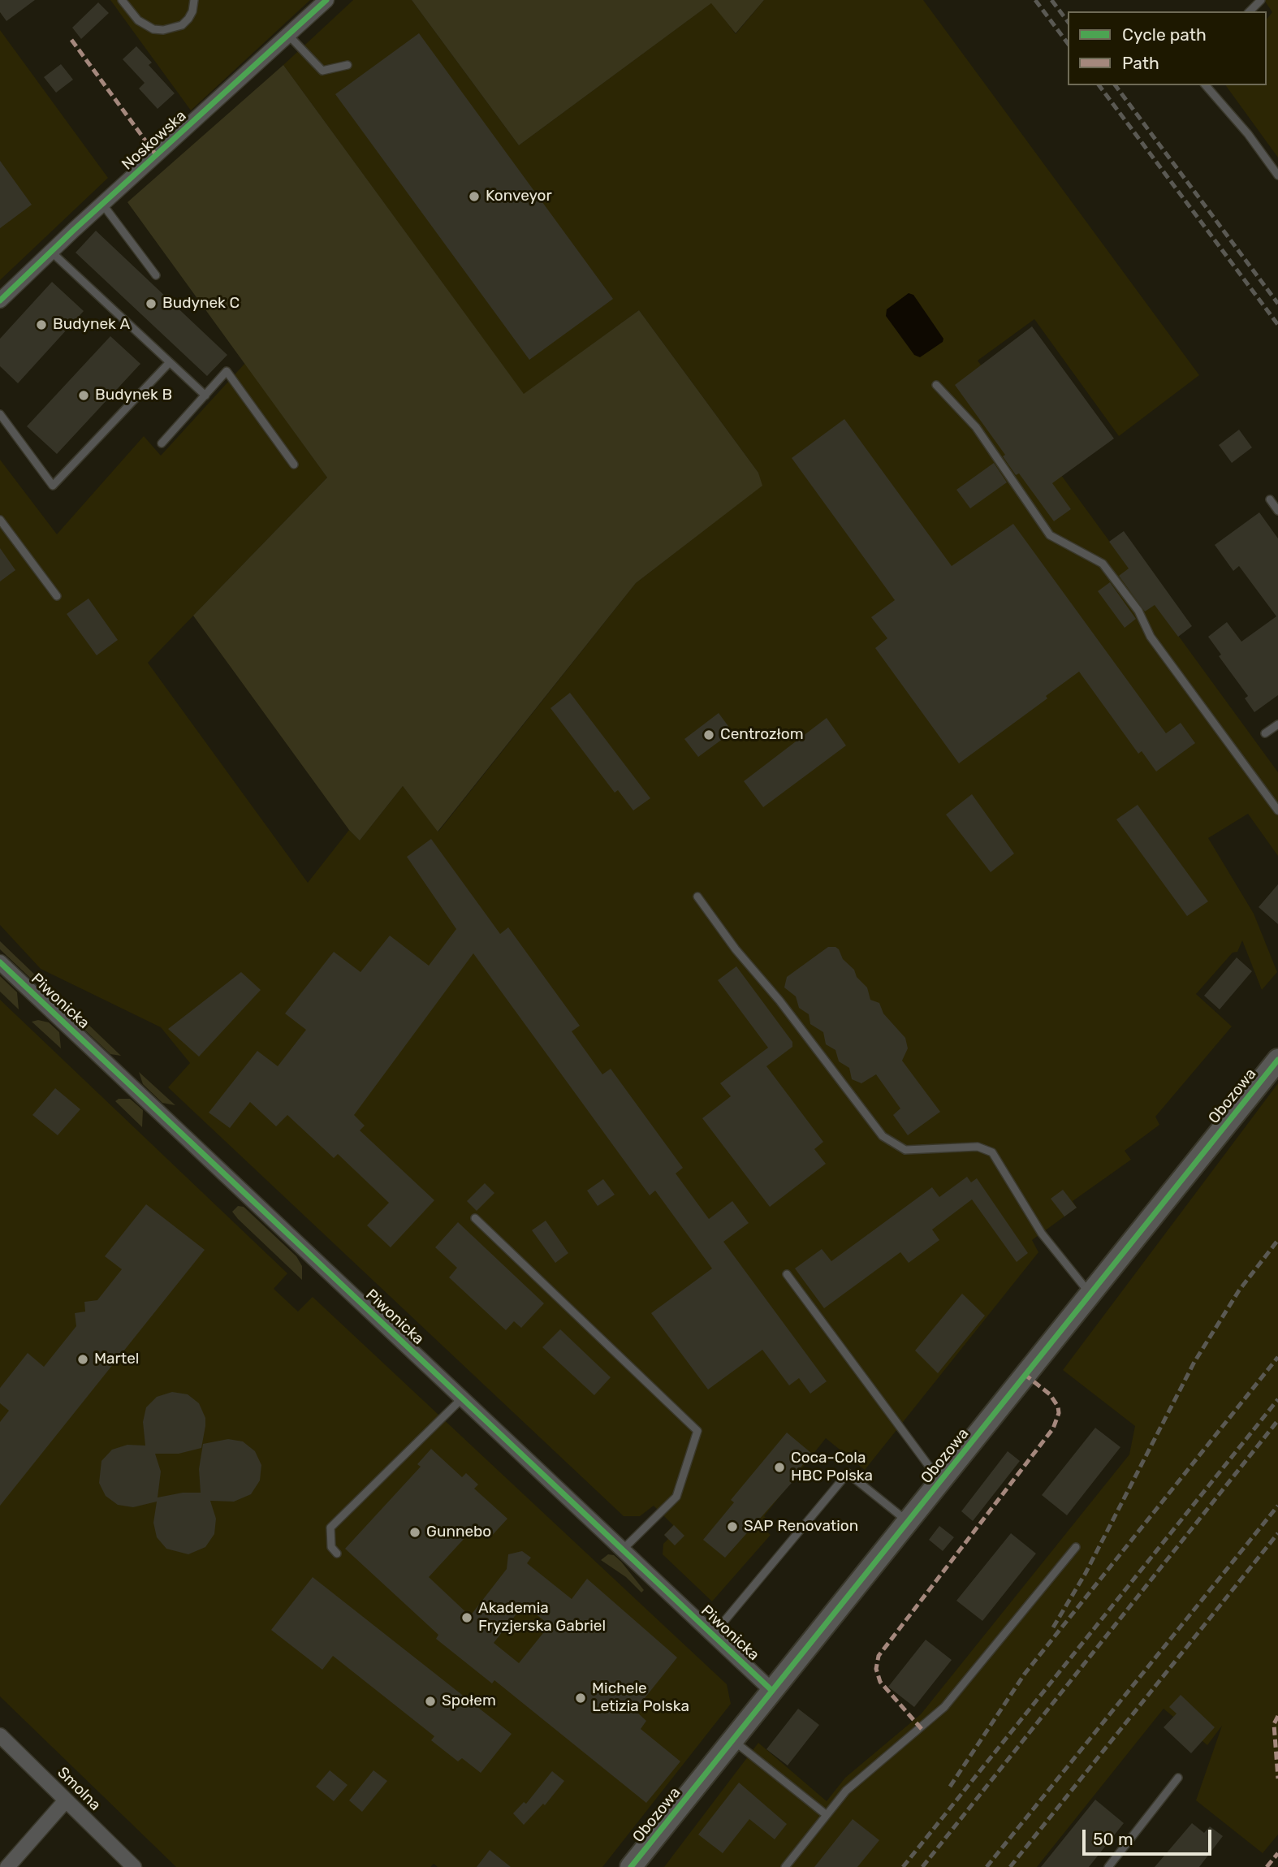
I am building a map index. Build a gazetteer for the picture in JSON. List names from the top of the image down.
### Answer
{
  "streets": {
    "street": [
      "Noskowska",
      "Piwonicka",
      "Obozowa",
      "Smolna"
    ]
  },
  "crossings": [
    ["Piwonicka", "Obozowa"]
  ],
  "places": [
    "Konveyor",
    "Budynek C",
    "Budynek A",
    "Budynek B",
    "Centrozłom",
    "Martel",
    "Coca-Cola HBC Polska",
    "SAP Renovation",
    "Gunnebo",
    "Akademia Fryzjerska Gabriel",
    "Michele Letizia Polska",
    "Społem"
  ],
  "legend": ["Cycle path", "Path"],
  "scale_bar": "50 m"
}
